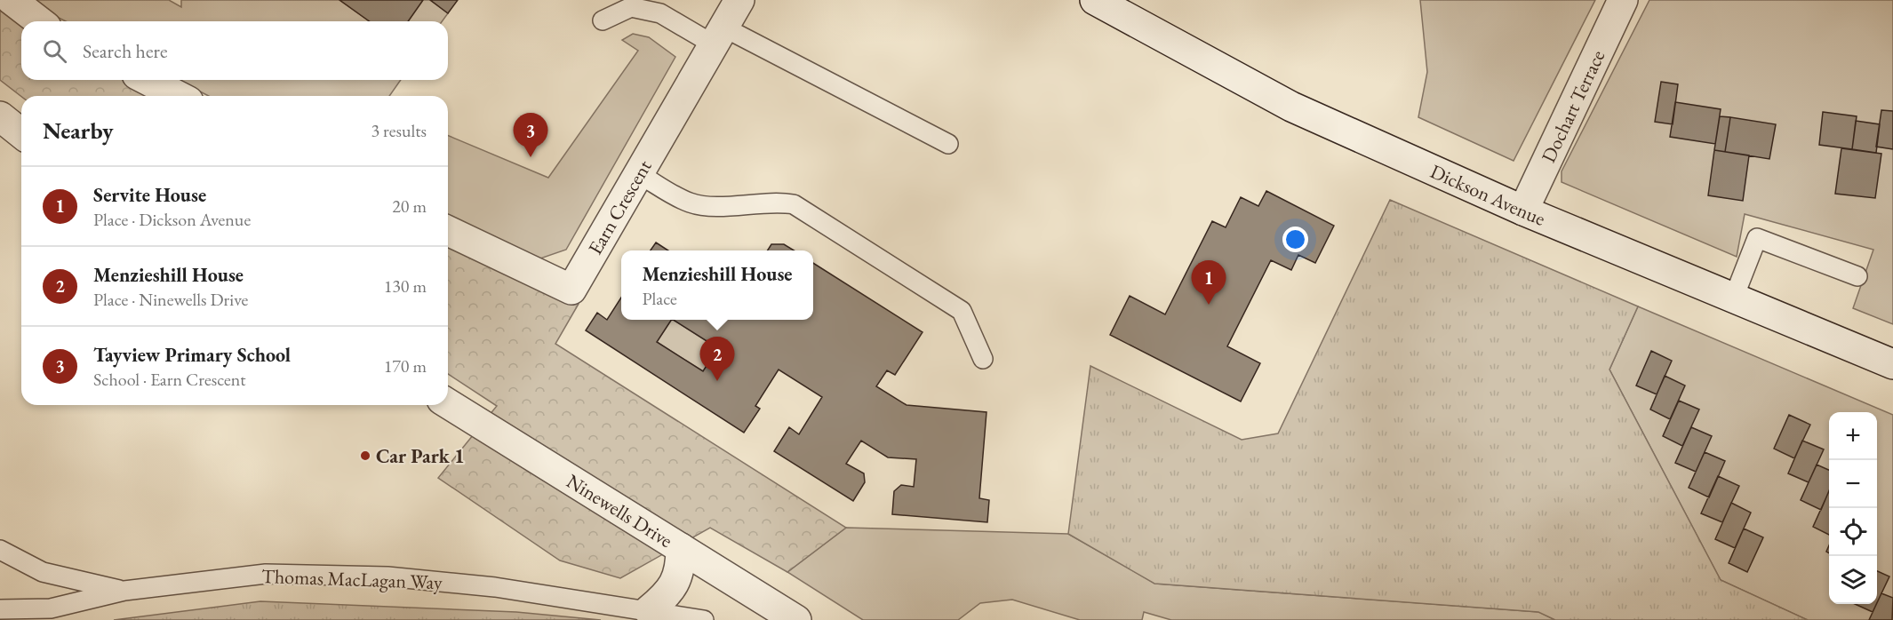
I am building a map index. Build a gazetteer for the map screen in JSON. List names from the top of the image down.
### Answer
{
  "streets": {
    "street": [
      "Dochart Terrace",
      "Dickson Avenue",
      "Earn Crescent",
      "Ninewells Drive"
    ],
    "lane": ["Thomas MacLagan Way"]
  },
  "crossings": [
    ["Dochart Terrace", "Dickson Avenue"]
  ],
  "places": ["Car Park 1"],
  "page": {
    "search": "Search here",
    "heading": ["Nearby", "3 results"],
    "pins": ["3", "1", "2"],
    "list": [
      {
        "mark": "1",
        "name": "Servite House",
        "note": "Place · Dickson Avenue",
        "value": "20 m"
      },
      {
        "mark": "2",
        "name": "Menzieshill House",
        "note": "Place · Ninewells Drive",
        "value": "130 m"
      },
      {
        "mark": "3",
        "name": "Tayview Primary School",
        "note": "School · Earn Crescent",
        "value": "170 m"
      }
    ],
    "popup": ["Menzieshill House", "Place"],
    "map_buttons": ["+", "−"]
  }
}
